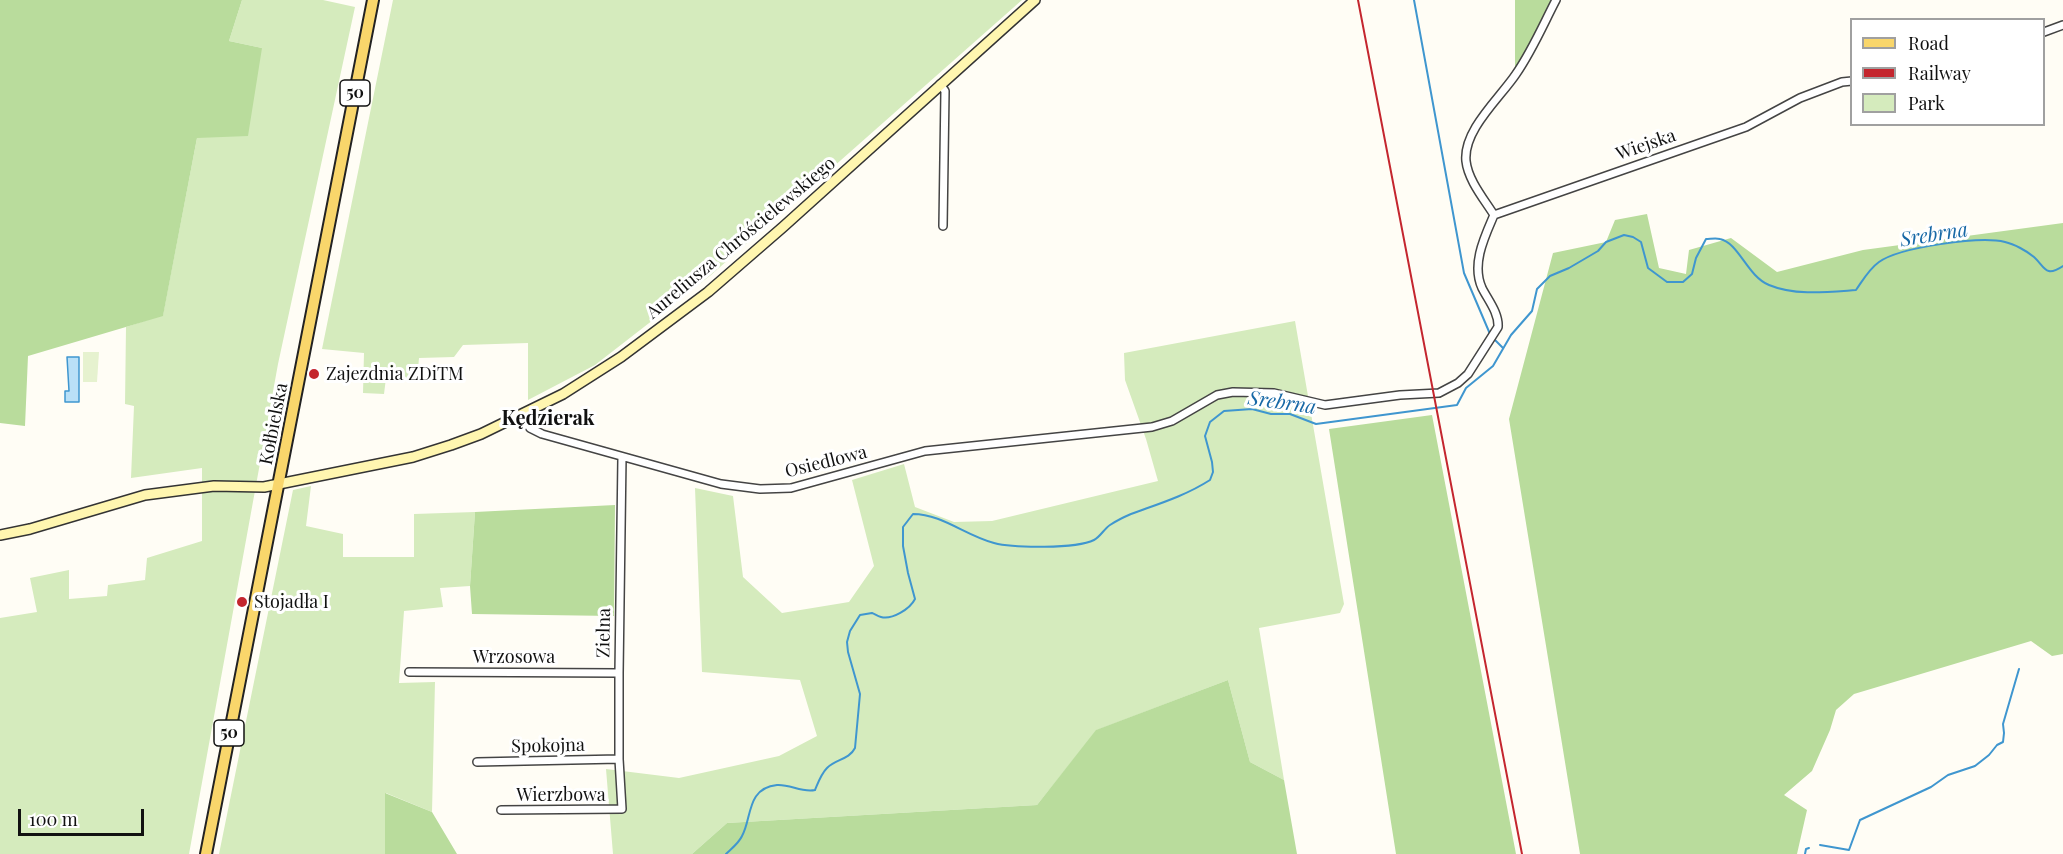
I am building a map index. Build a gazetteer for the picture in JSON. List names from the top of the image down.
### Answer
{
  "streets": {
    "main road": ["50", "Kołbielska"],
    "street": [
      "Wiejska",
      "Aureliusza Chróścielewskiego",
      "Osiedlowa",
      "Zielna",
      "Wrzosowa",
      "Spokojna",
      "Wierzbowa"
    ]
  },
  "crossings": [
    ["Wiejska", "Osiedlowa"],
    ["Aureliusza Chróścielewskiego", "Kołbielska"],
    ["Aureliusza Chróścielewskiego", "Osiedlowa"],
    ["Osiedlowa", "Zielna"],
    ["Zielna", "Wrzosowa"],
    ["Zielna", "Spokojna"],
    ["Zielna", "Wierzbowa"]
  ],
  "districts": ["Kędzierak"],
  "water": ["Srebrna"],
  "places": ["Zajezdnia ZDiTM", "Stojadła I"],
  "legend": ["Road", "Railway", "Park"],
  "scale_bar": "100 m"
}
